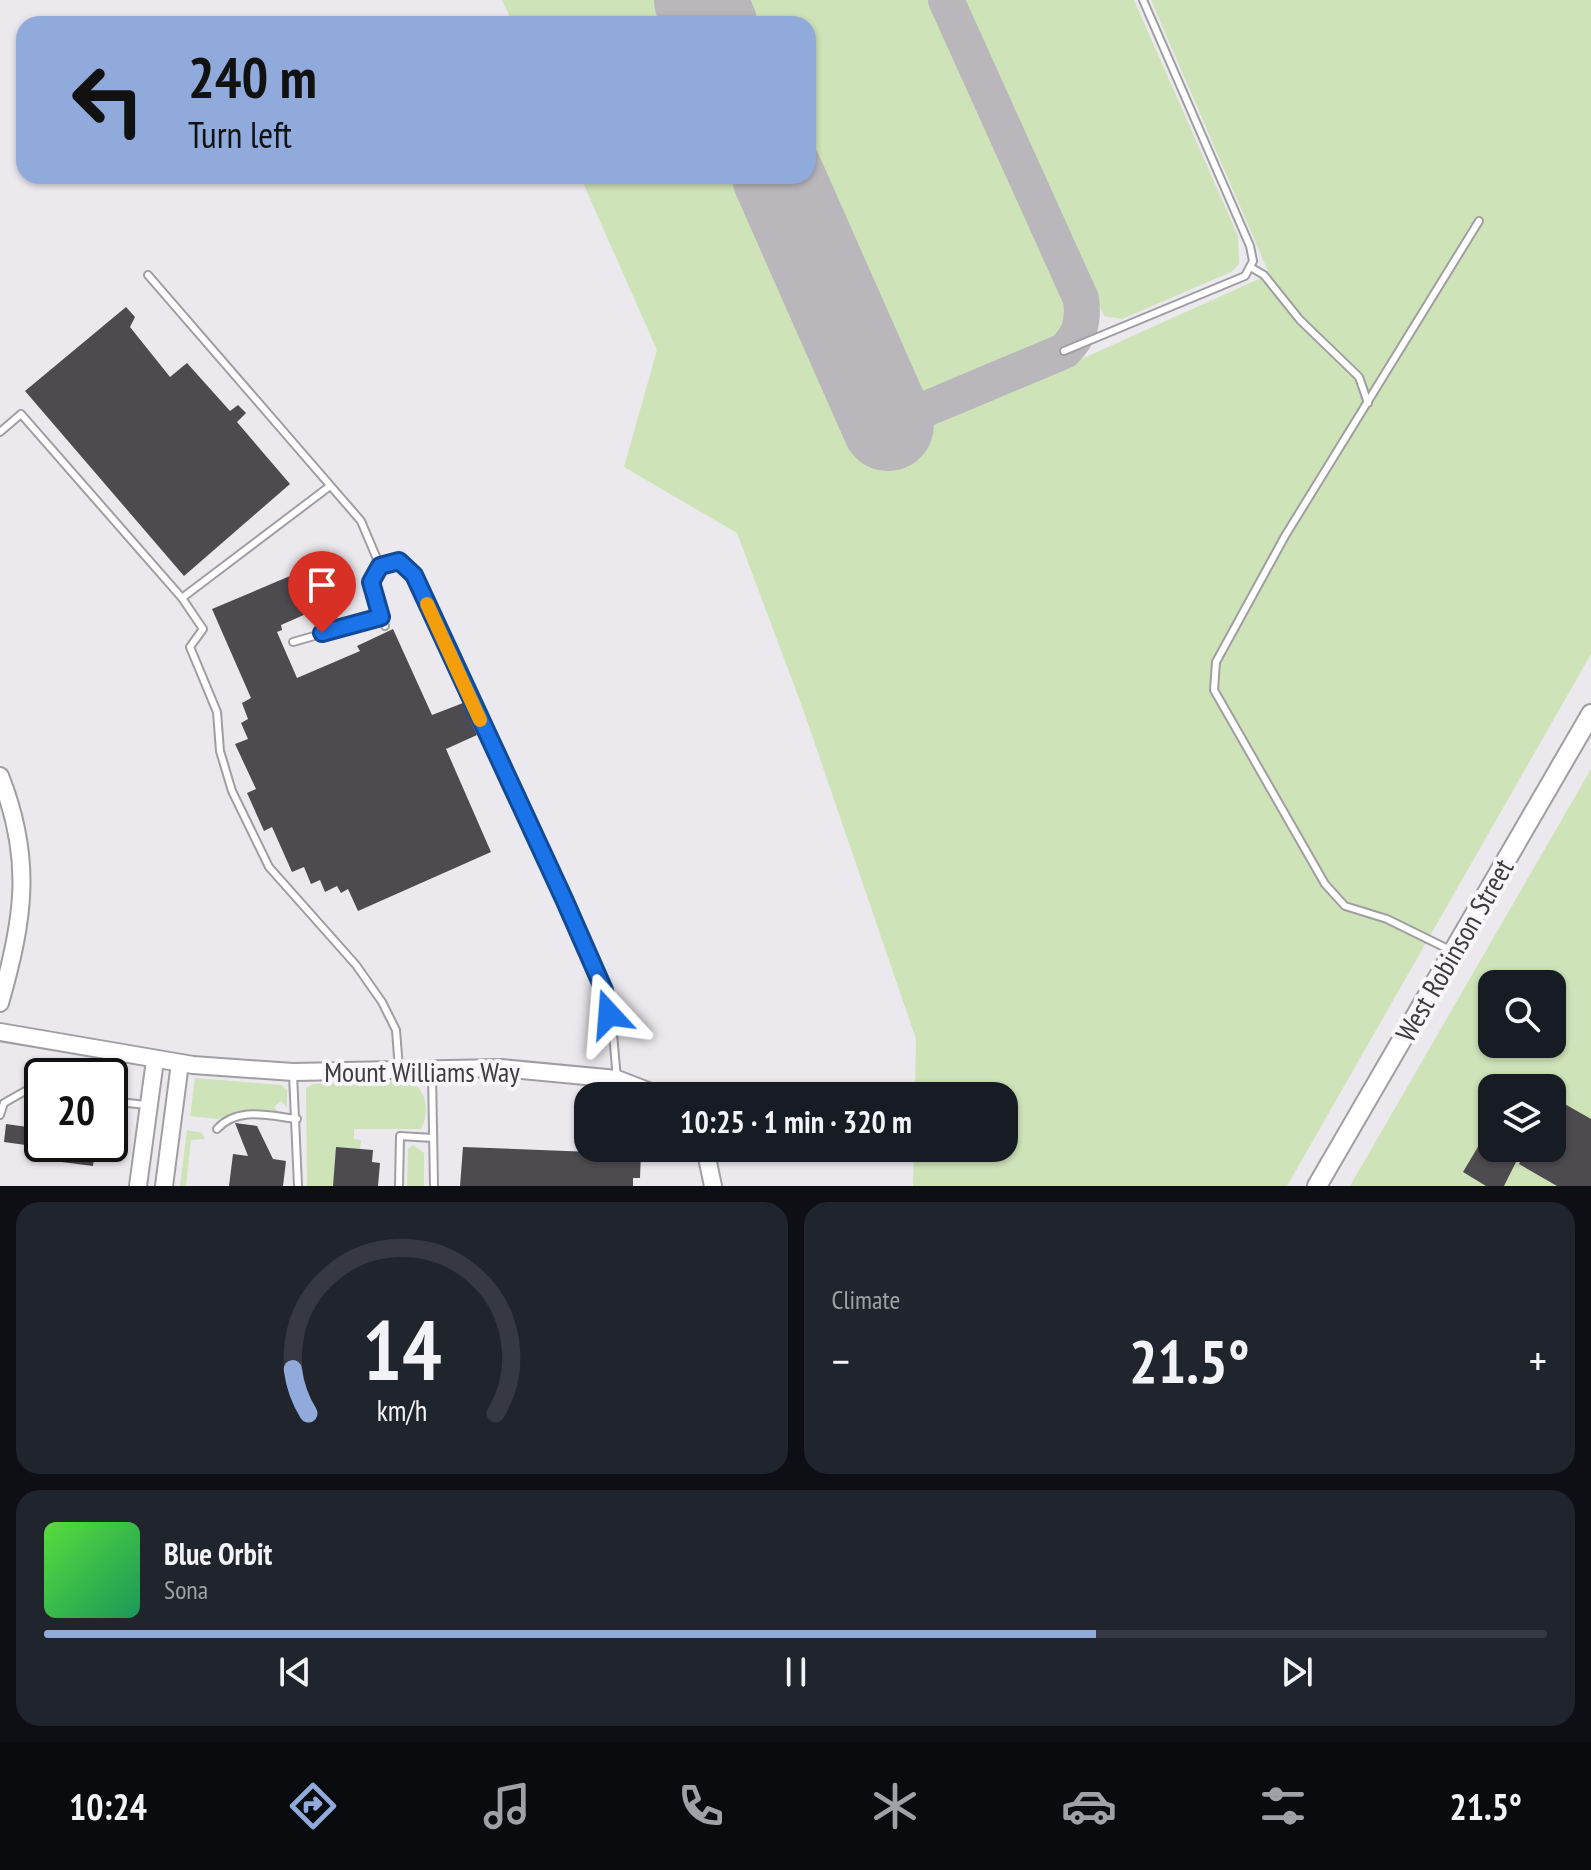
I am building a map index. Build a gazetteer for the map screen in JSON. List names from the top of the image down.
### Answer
{
  "streets": {
    "main road": ["West Robinson Street"],
    "street": ["Mount Williams Way"]
  },
  "page": {
    "turn": ["240 m", "Turn left"],
    "limit": "20",
    "trip": "10:25 · 1 min · 320 m",
    "tile": "Climate",
    "heat": ["−", "21.5°", "+"],
    "song": ["Blue Orbit", "Sona"],
    "tabs": ["10:24", "21.5°"],
    "gauge": ["14", "km/h"]
  }
}
